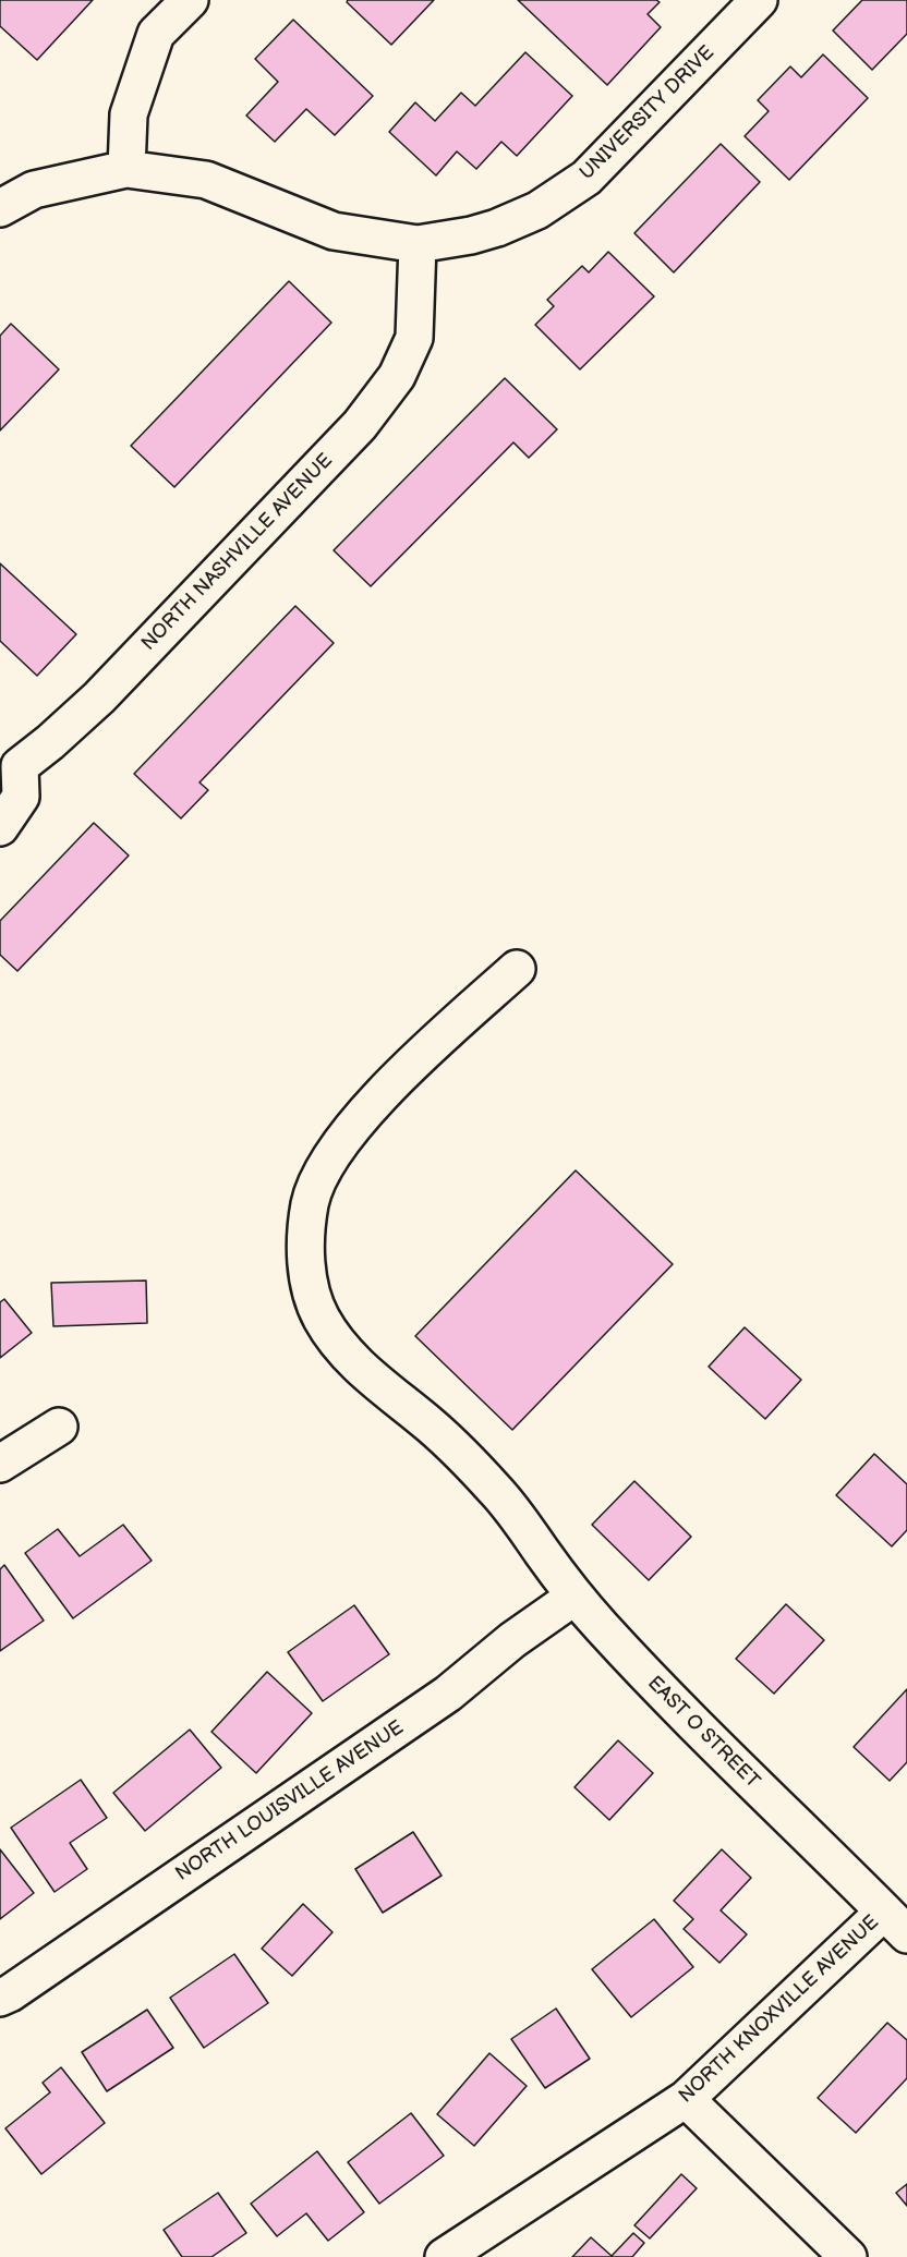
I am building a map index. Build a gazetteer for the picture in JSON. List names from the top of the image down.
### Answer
{
  "streets": {
    "street": [
      "UNIVERSITY DRIVE",
      "NORTH NASHVILLE AVENUE",
      "EAST O STREET",
      "NORTH LOUISVILLE AVENUE",
      "NORTH KNOXVILLE AVENUE"
    ]
  },
  "crossings": [
    ["UNIVERSITY DRIVE", "NORTH NASHVILLE AVENUE"],
    ["EAST O STREET", "NORTH LOUISVILLE AVENUE"],
    ["EAST O STREET", "NORTH KNOXVILLE AVENUE"]
  ]
}
